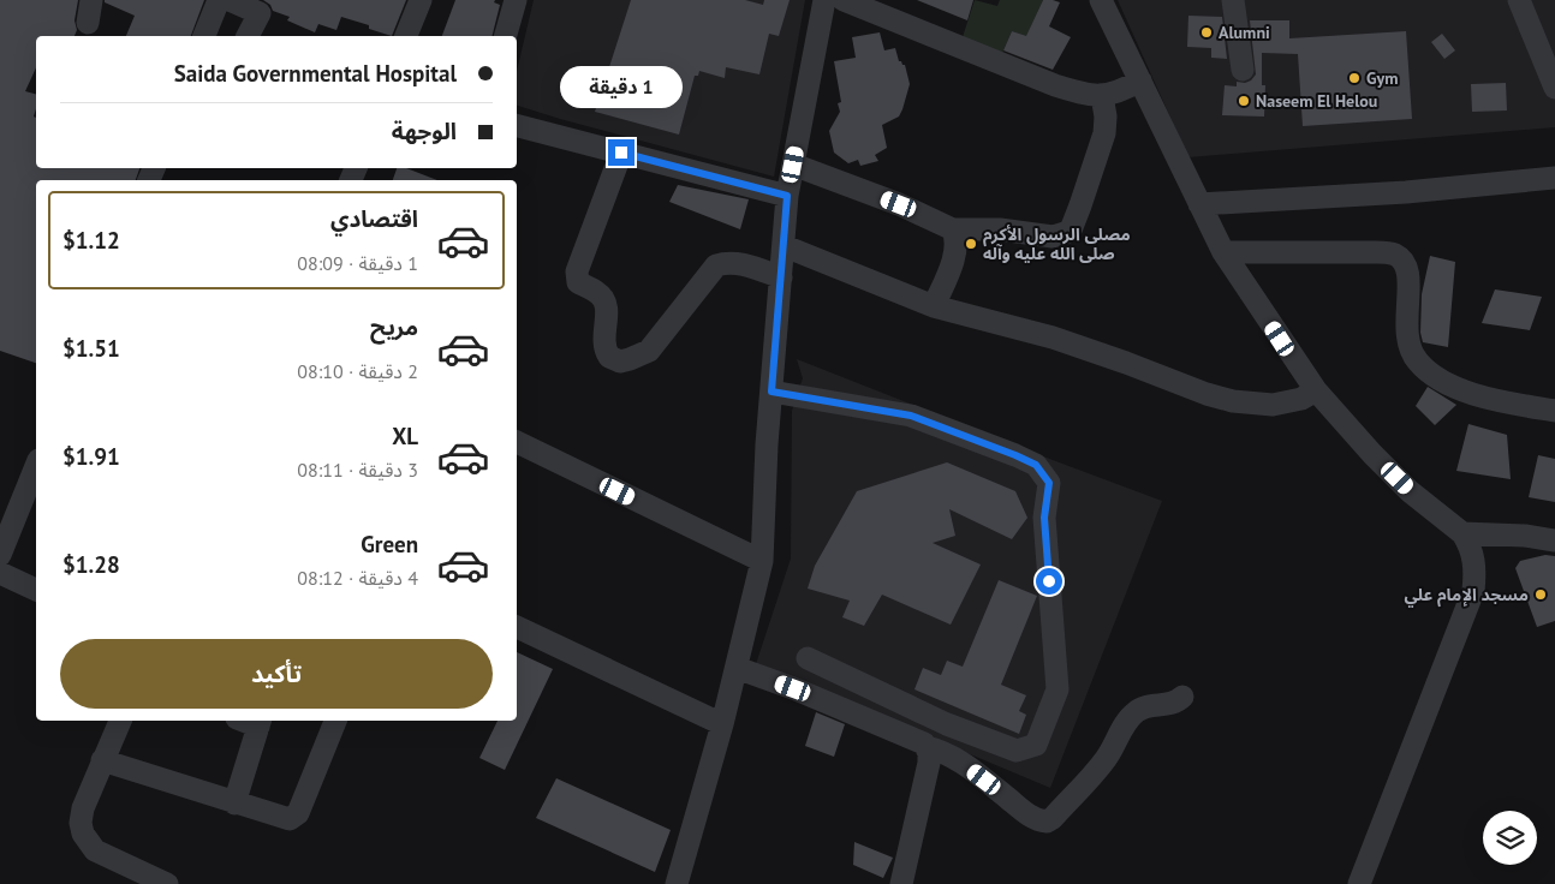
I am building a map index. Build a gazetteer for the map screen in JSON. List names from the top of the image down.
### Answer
{
  "places": [
    "Alumni",
    "Gym",
    "Naseem El Helou",
    "مصلى الرسول الأكرم صلى الله عليه وآله",
    "مسجد الإمام علي"
  ],
  "page": {
    "banner": ["Saida Governmental Hospital", "الوجهة"],
    "bubble": "1 دقيقة",
    "list": [
      {
        "name": "اقتصادي",
        "note": "1 دقيقة · 08:09",
        "value": "$1.12"
      },
      {
        "name": "مريح",
        "note": "2 دقيقة · 08:10",
        "value": "$1.51"
      },
      {
        "name": "XL",
        "note": "3 دقيقة · 08:11",
        "value": "$1.91"
      },
      {
        "name": "Green",
        "note": "4 دقيقة · 08:12",
        "value": "$1.28"
      }
    ],
    "buttons": "تأكيد"
  }
}
